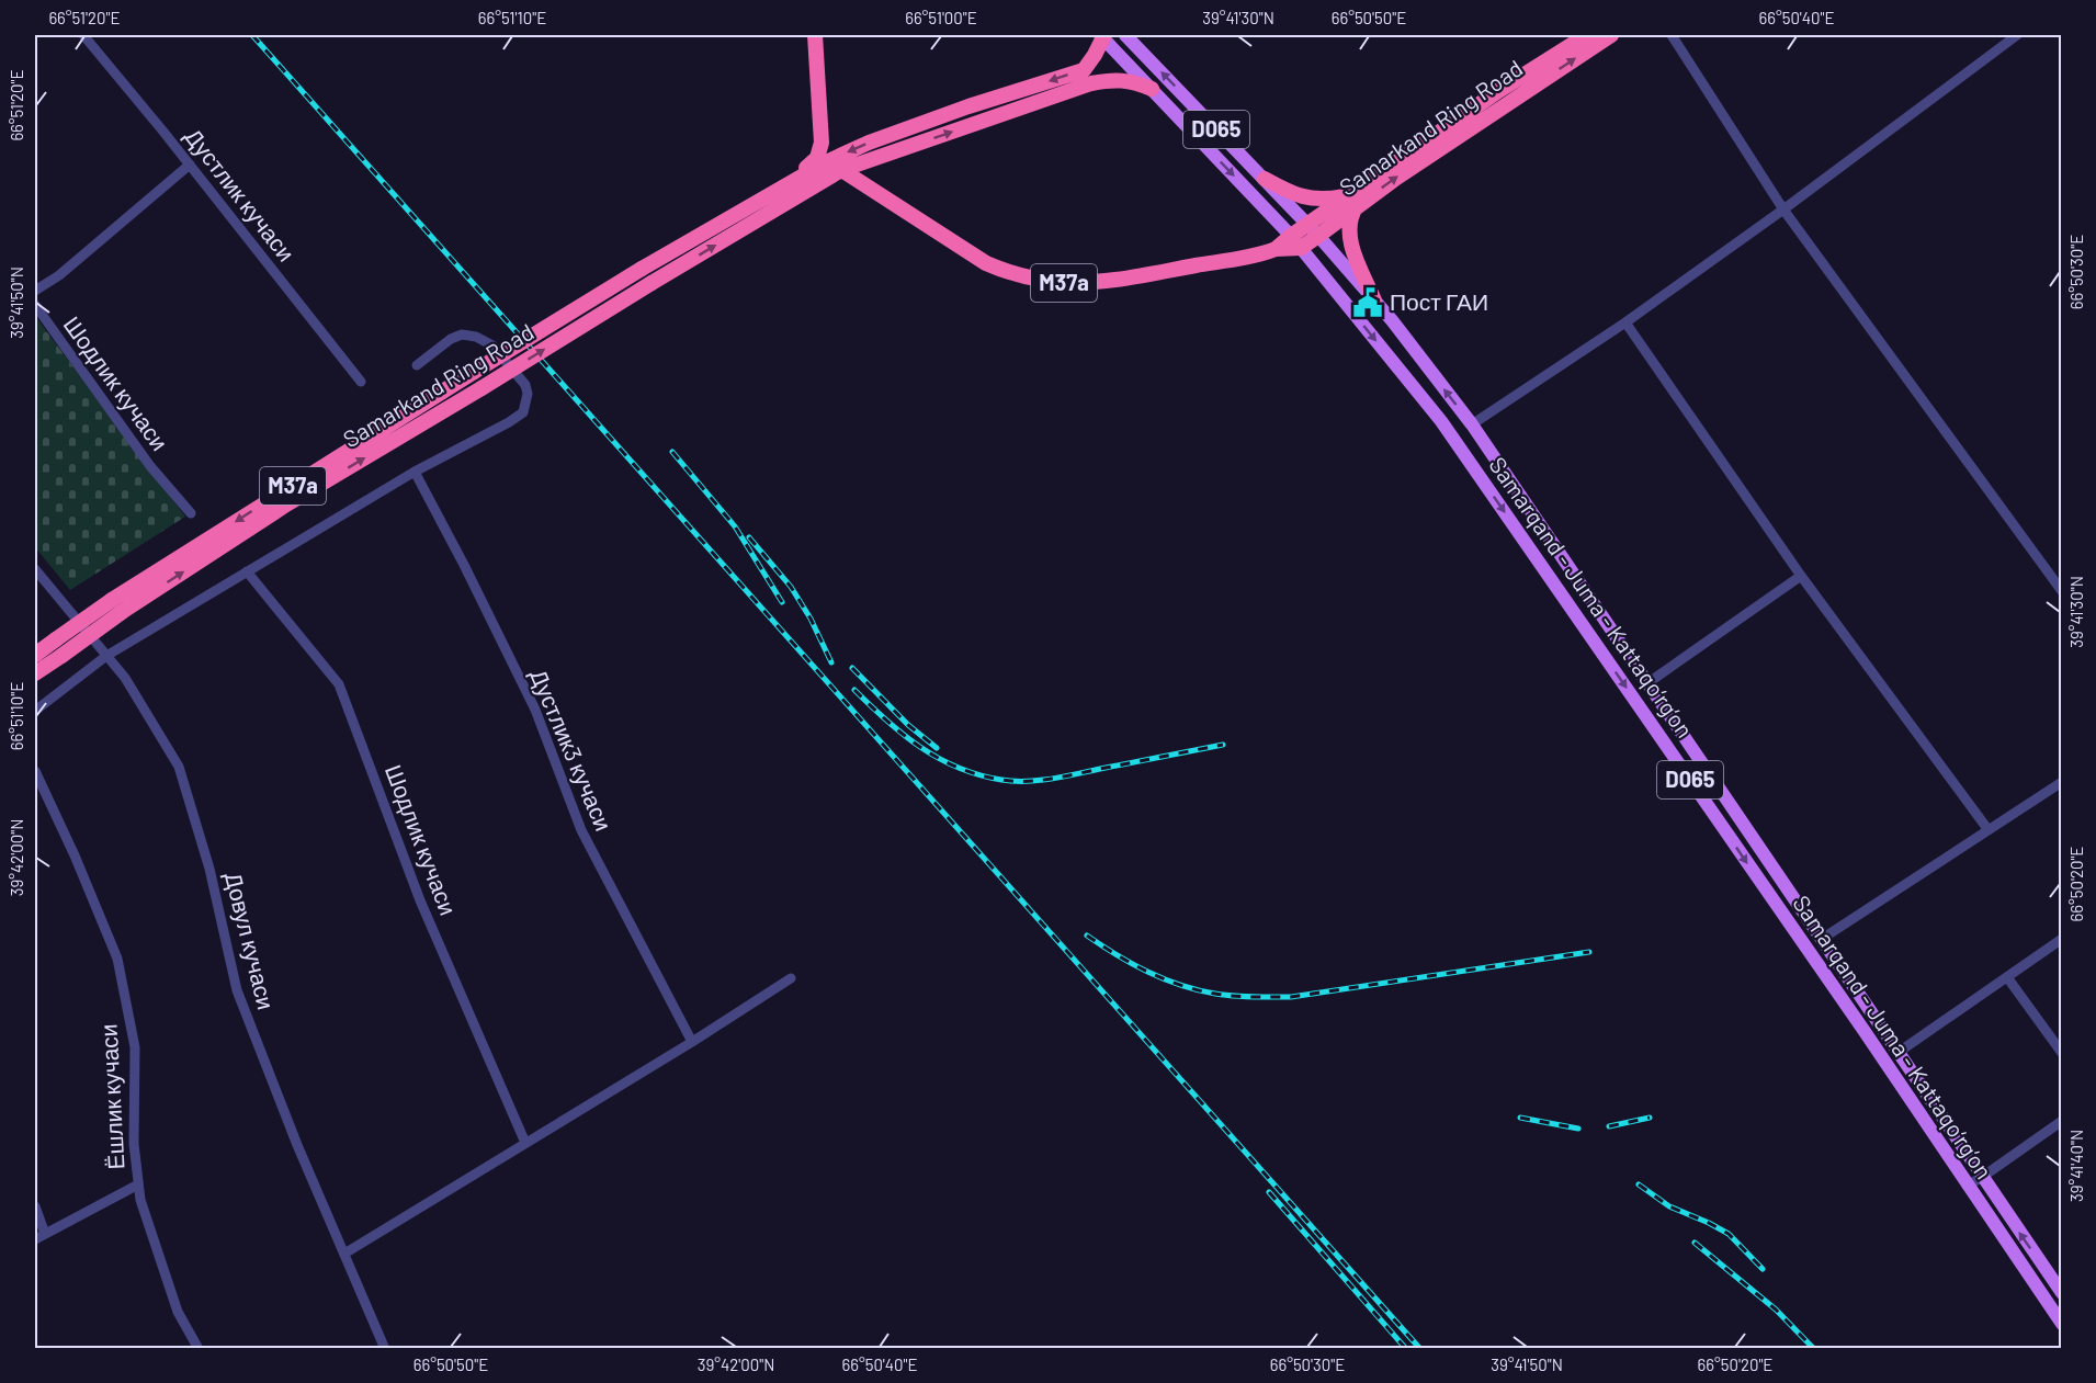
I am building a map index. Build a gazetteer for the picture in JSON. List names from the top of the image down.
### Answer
{
  "streets": {
    "highway": ["Samarkand Ring Road", "M37a"],
    "main road": ["D065", "Samarqand - Juma - Kattaqo‘rg‘on"],
    "street": [
      "Дустлик кучаси",
      "Шодлик кучаси",
      "Дустлик3 кучаси",
      "Довул кучаси",
      "Ёшлик кучаси"
    ]
  },
  "crossings": [
    ["Samarkand Ring Road", "M37a"],
    ["Samarkand Ring Road", "Samarqand - Juma - Kattaqo‘rg‘on"]
  ],
  "places": {
    "public building": ["Пост ГАИ"]
  },
  "coordinates": [
    "66°51'20\"E",
    "66°51'10\"E",
    "66°51'00\"E",
    "39°41'30\"N",
    "66°50'50\"E",
    "66°50'40\"E",
    "66°50'30\"E",
    "39°41'50\"N",
    "39°42'00\"N",
    "66°50'20\"E",
    "39°41'40\"N"
  ]
}
